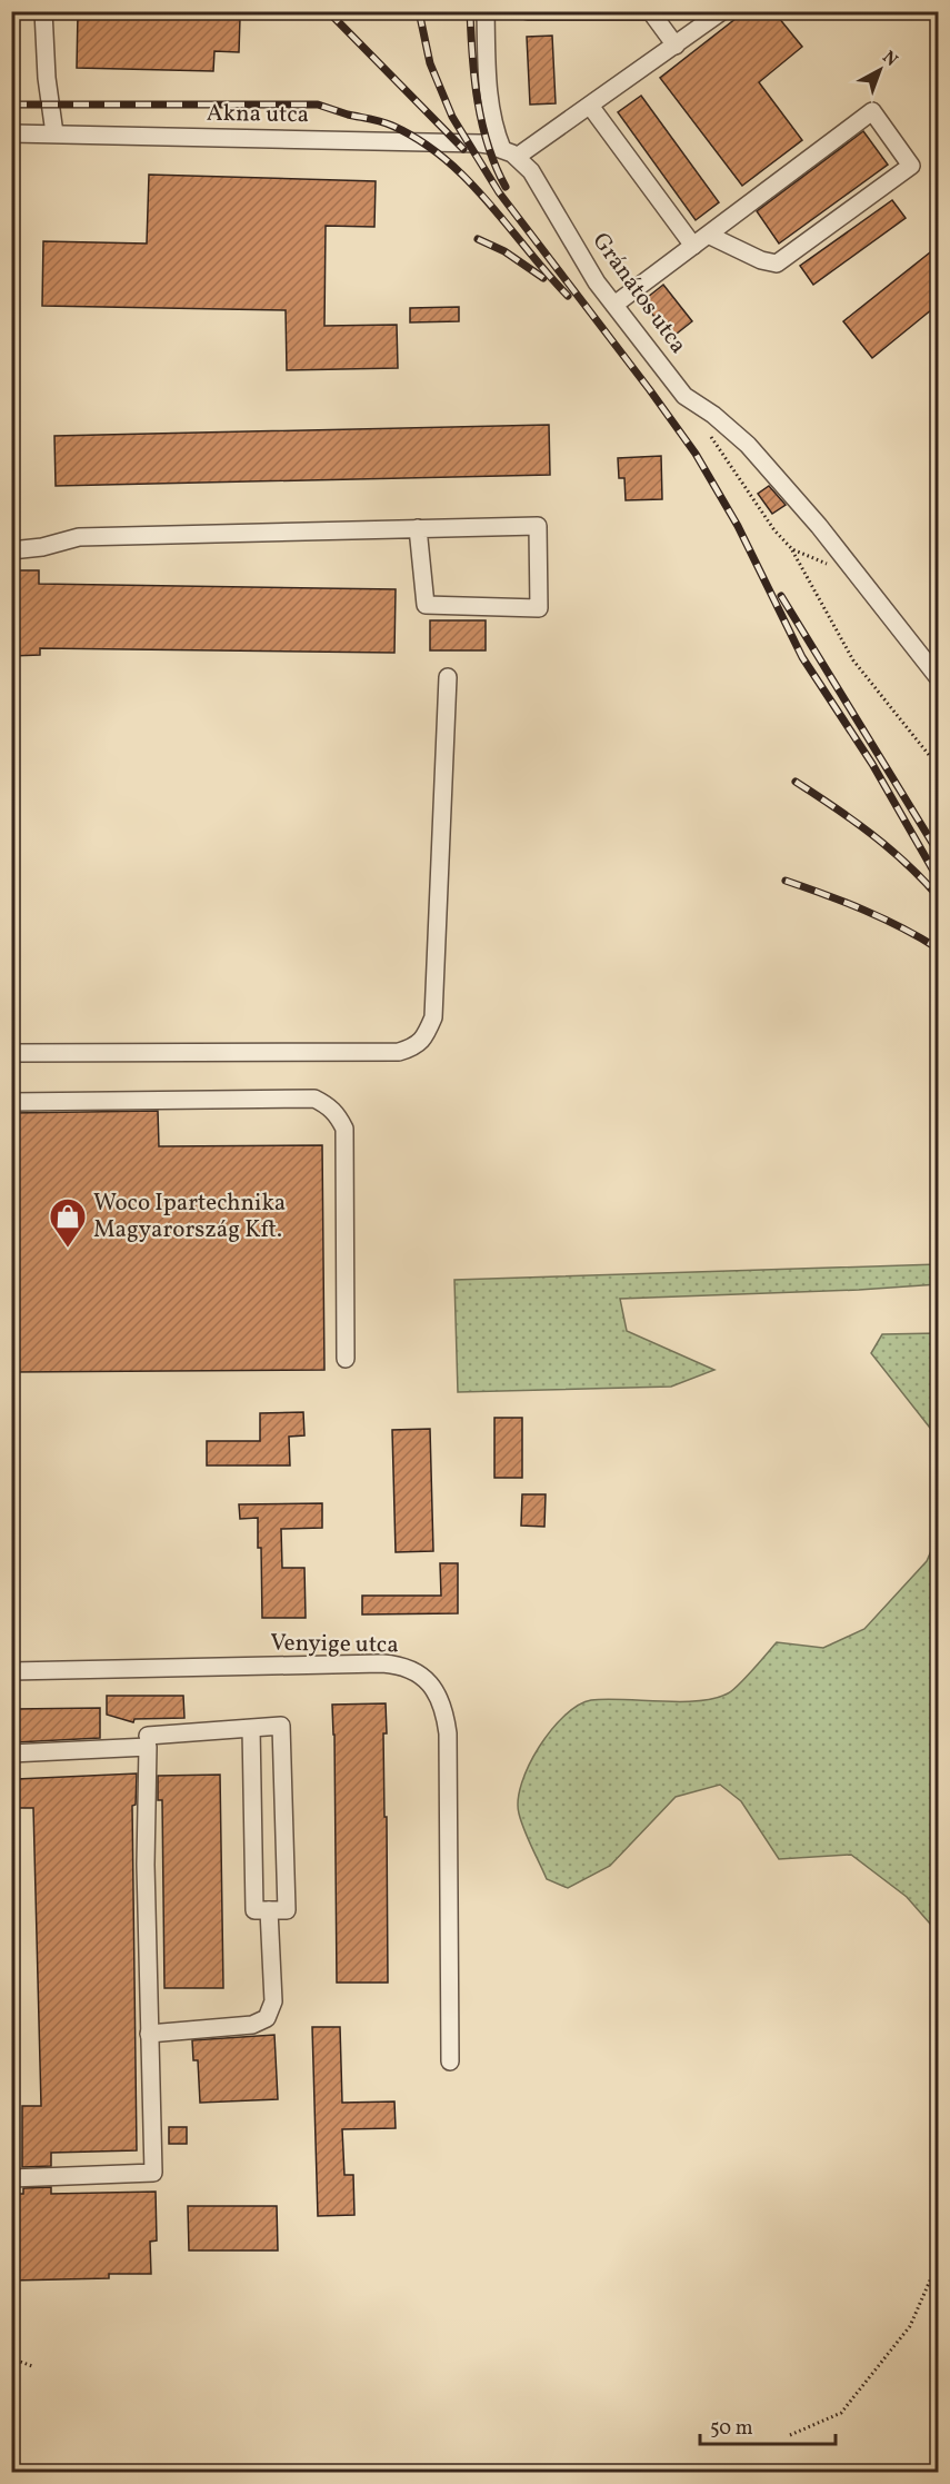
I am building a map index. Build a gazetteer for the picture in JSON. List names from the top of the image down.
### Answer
{
  "streets": {
    "street": ["Akna utca", "Gránátos utca", "Venyige utca"]
  },
  "crossings": [
    ["Akna utca", "Gránátos utca"]
  ],
  "places": {
    "shop": ["Woco Ipartechnika Magyarország Kft."]
  },
  "scale_bar": "50 m",
  "north": "top right"
}
